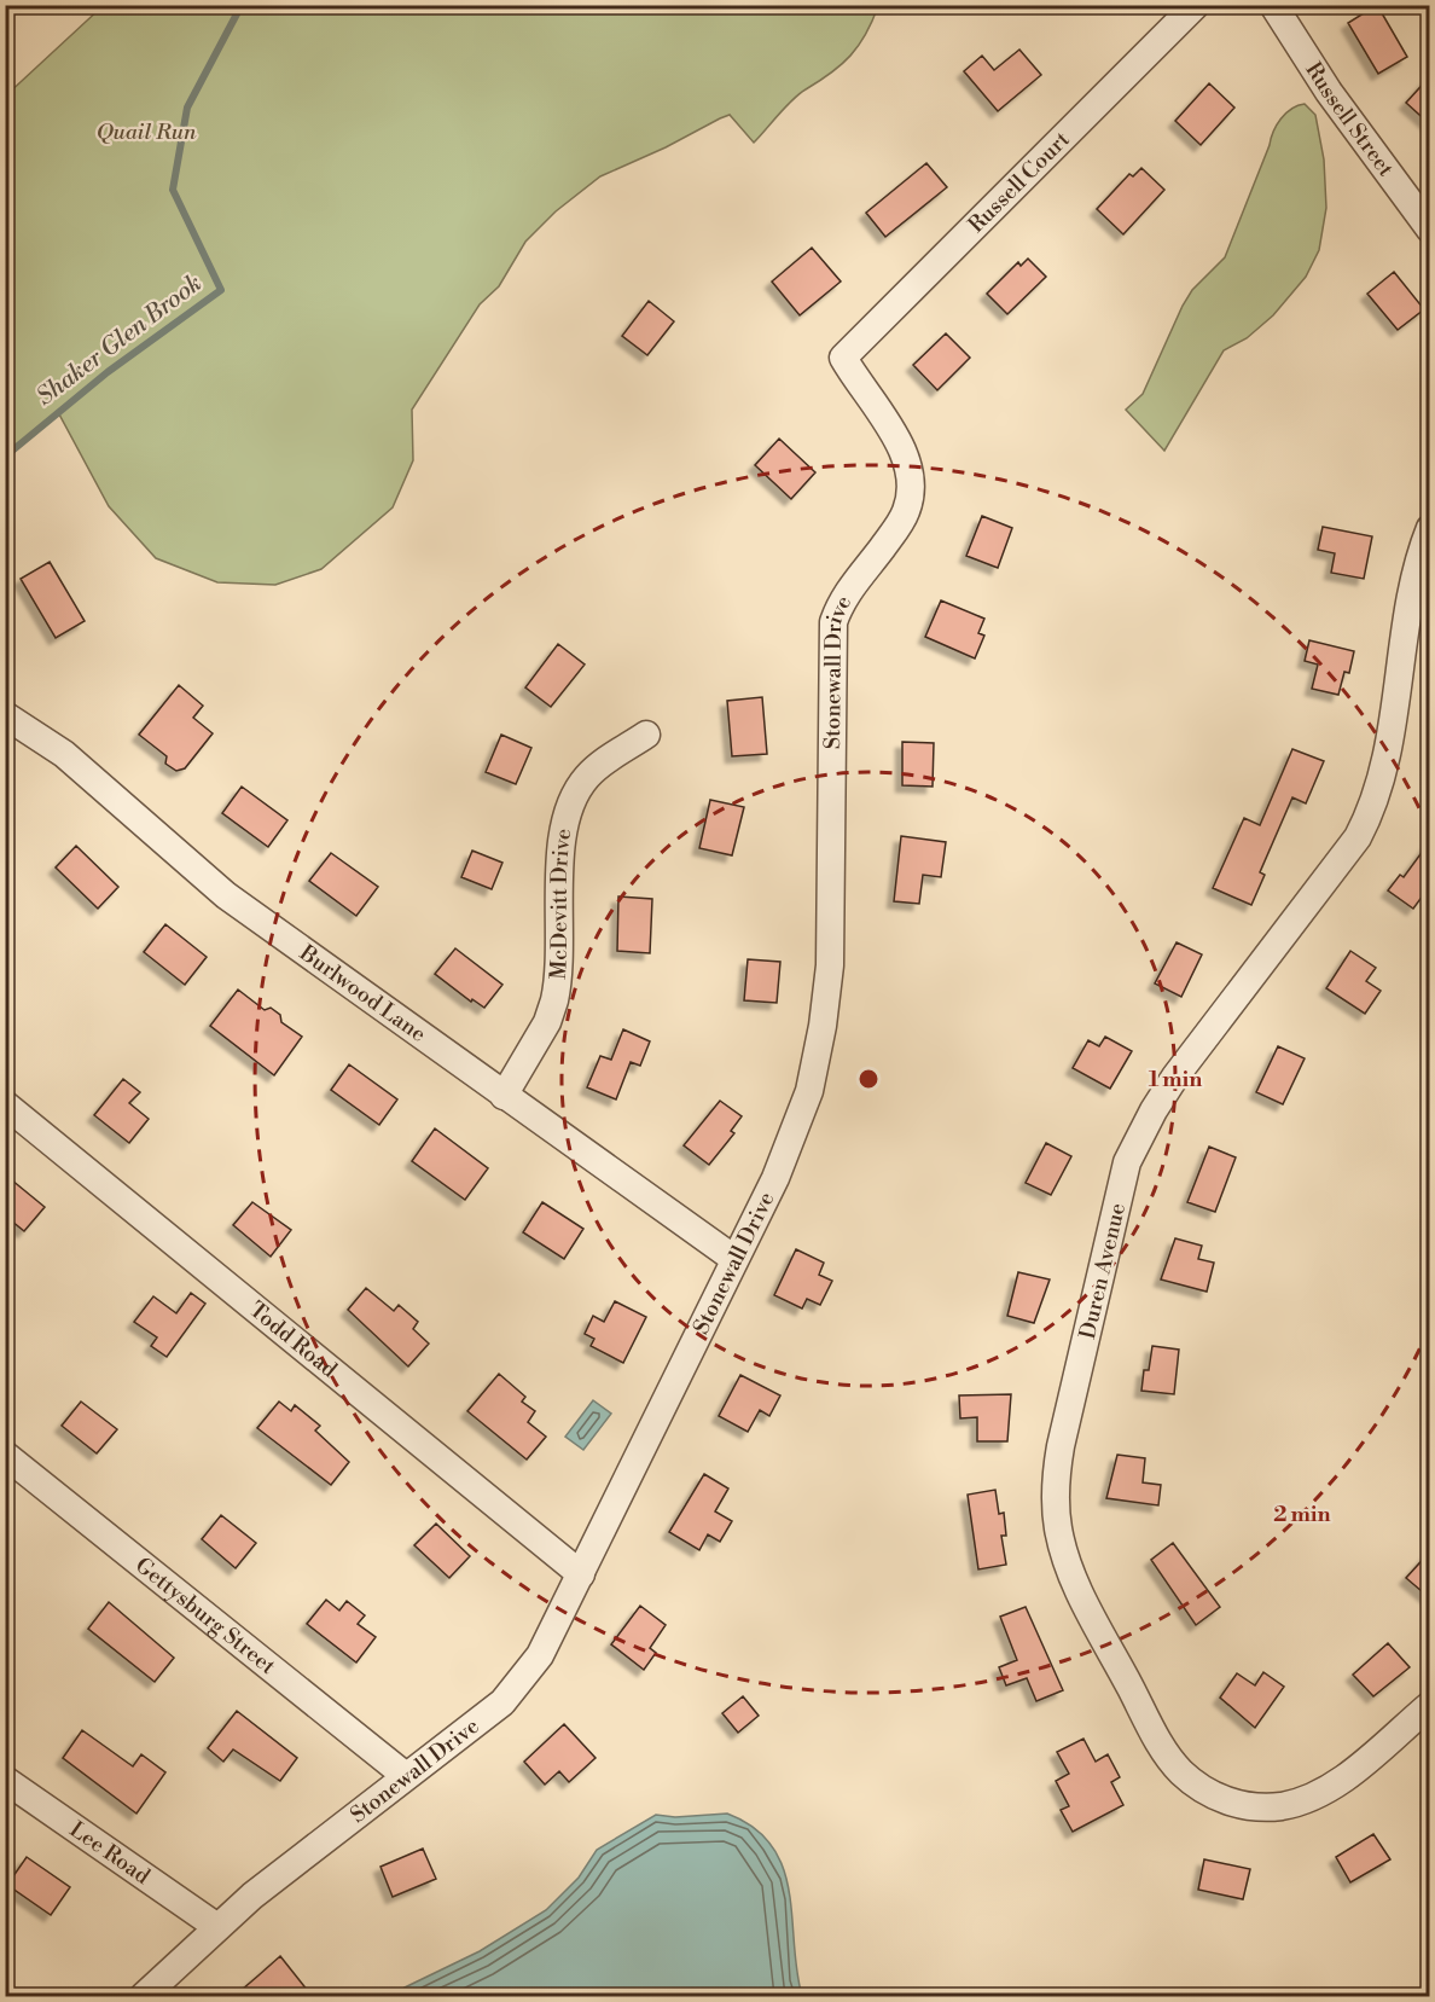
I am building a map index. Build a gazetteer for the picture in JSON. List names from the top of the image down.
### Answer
{
  "streets": {
    "street": [
      "Russell Street",
      "Russell Court",
      "Stonewall Drive",
      "McDevitt Drive",
      "Burlwood Lane",
      "Duren Avenue",
      "Todd Road",
      "Gettysburg Street",
      "Lee Road"
    ]
  },
  "crossings": [
    ["Russell Court", "Stonewall Drive"],
    ["Stonewall Drive", "Burlwood Lane"],
    ["Stonewall Drive", "Todd Road"],
    ["Stonewall Drive", "Gettysburg Street"],
    ["Stonewall Drive", "Lee Road"],
    ["McDevitt Drive", "Burlwood Lane"]
  ],
  "water": ["Shaker Glen Brook"],
  "parks": ["Quail Run"],
  "rings": ["1 min", "2 min"]
}
